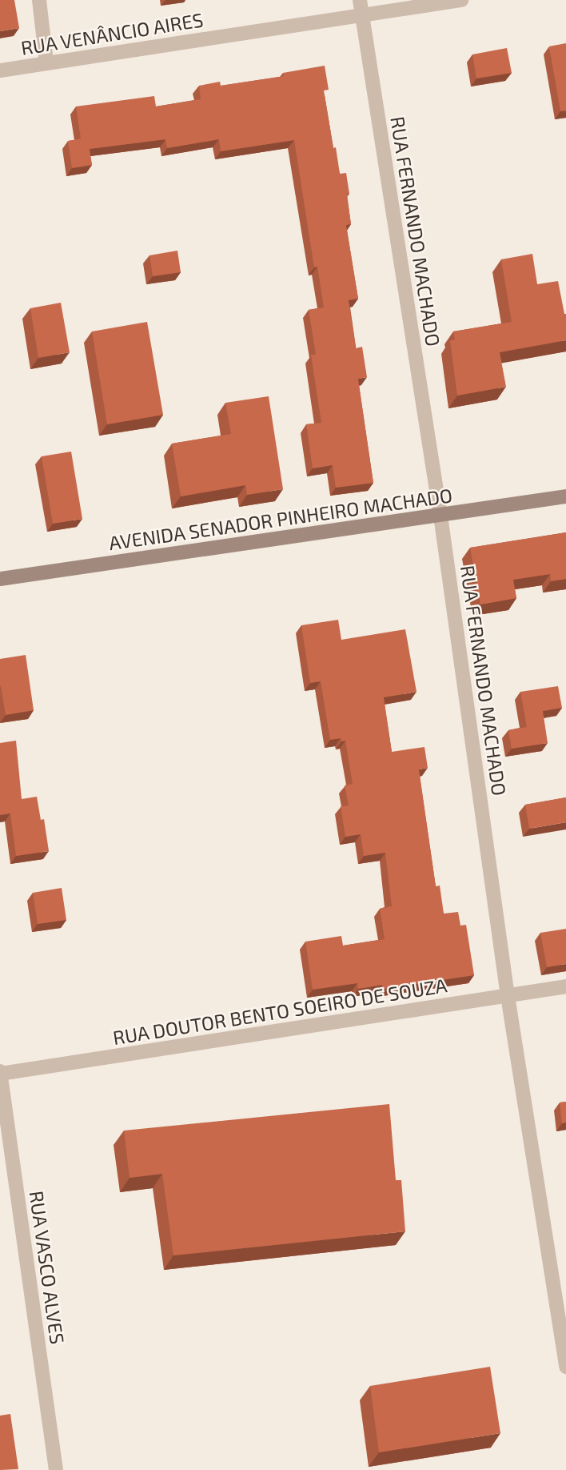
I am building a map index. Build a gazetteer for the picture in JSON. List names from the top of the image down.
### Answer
{
  "streets": {
    "main road": ["AVENIDA SENADOR PINHEIRO MACHADO"],
    "street": [
      "RUA VENÂNCIO AIRES",
      "RUA FERNANDO MACHADO",
      "RUA DOUTOR BENTO SOEIRO DE SOUZA",
      "RUA VASCO ALVES"
    ]
  },
  "crossings": [
    ["RUA VENÂNCIO AIRES", "RUA FERNANDO MACHADO"],
    ["RUA FERNANDO MACHADO", "AVENIDA SENADOR PINHEIRO MACHADO"],
    ["RUA FERNANDO MACHADO", "RUA DOUTOR BENTO SOEIRO DE SOUZA"],
    ["RUA DOUTOR BENTO SOEIRO DE SOUZA", "RUA VASCO ALVES"]
  ]
}
